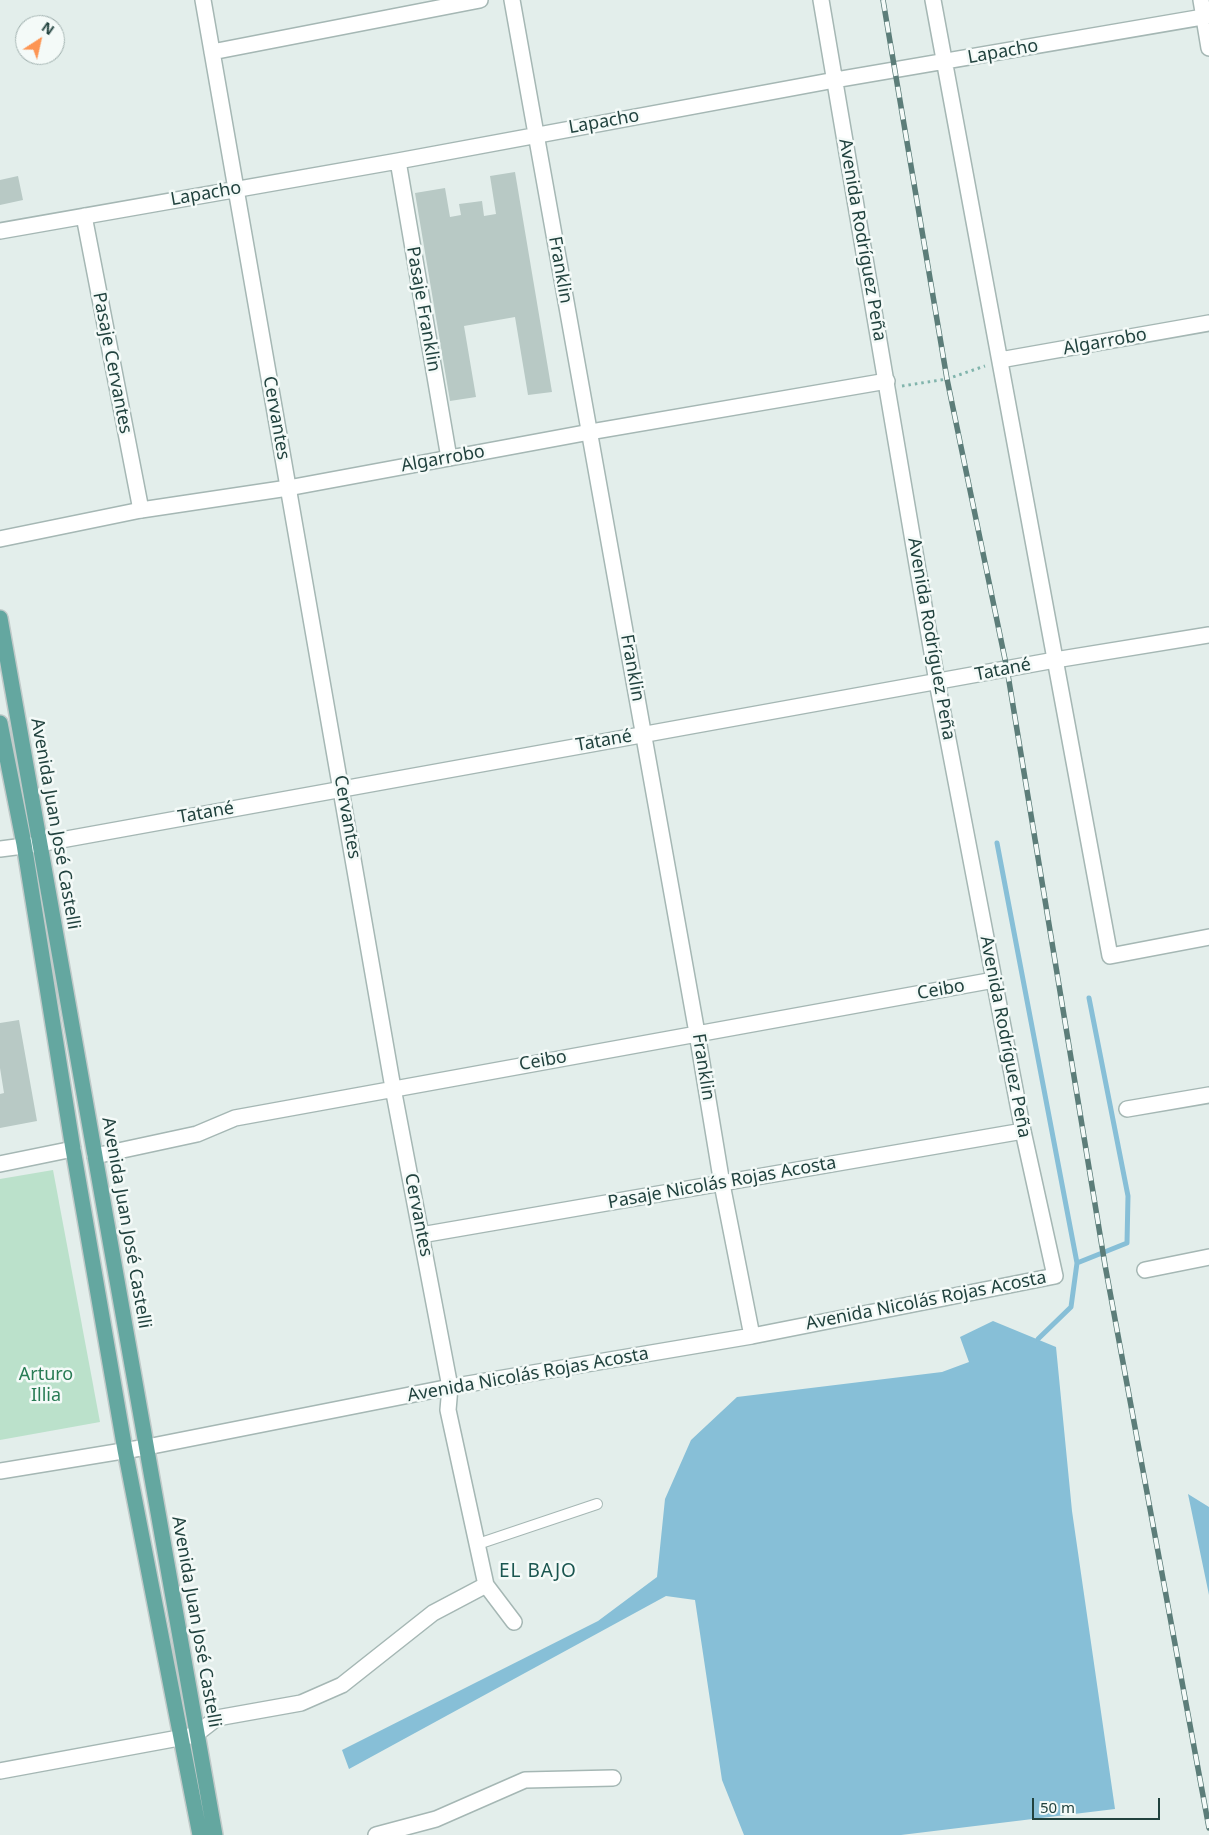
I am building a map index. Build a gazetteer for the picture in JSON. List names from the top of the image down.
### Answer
{
  "streets": {
    "main road": ["Avenida Juan José Castelli"],
    "street": [
      "Lapacho",
      "Avenida Rodríguez Peña",
      "Franklin",
      "Pasaje Franklin",
      "Algarrobo",
      "Pasaje Cervantes",
      "Cervantes",
      "Tatané",
      "Ceibo",
      "Pasaje Nicolás Rojas Acosta",
      "Avenida Nicolás Rojas Acosta"
    ]
  },
  "crossings": [
    ["Lapacho", "Avenida Rodríguez Peña"],
    ["Lapacho", "Franklin"],
    ["Lapacho", "Pasaje Franklin"],
    ["Lapacho", "Pasaje Cervantes"],
    ["Lapacho", "Cervantes"],
    ["Avenida Rodríguez Peña", "Algarrobo"],
    ["Avenida Rodríguez Peña", "Tatané"],
    ["Avenida Rodríguez Peña", "Ceibo"],
    ["Avenida Rodríguez Peña", "Pasaje Nicolás Rojas Acosta"],
    ["Avenida Rodríguez Peña", "Avenida Nicolás Rojas Acosta"],
    ["Franklin", "Algarrobo"],
    ["Franklin", "Tatané"],
    ["Franklin", "Ceibo"],
    ["Franklin", "Pasaje Nicolás Rojas Acosta"],
    ["Franklin", "Avenida Nicolás Rojas Acosta"],
    ["Pasaje Franklin", "Algarrobo"],
    ["Algarrobo", "Pasaje Cervantes"],
    ["Algarrobo", "Cervantes"],
    ["Cervantes", "Tatané"],
    ["Cervantes", "Ceibo"],
    ["Cervantes", "Pasaje Nicolás Rojas Acosta"],
    ["Cervantes", "Avenida Nicolás Rojas Acosta"],
    ["Tatané", "Avenida Juan José Castelli"],
    ["Avenida Juan José Castelli", "Ceibo"],
    ["Avenida Juan José Castelli", "Avenida Nicolás Rojas Acosta"]
  ],
  "districts": ["EL BAJO"],
  "parks": ["Arturo Illia"],
  "scale_bar": "50 m",
  "north": "top right"
}
